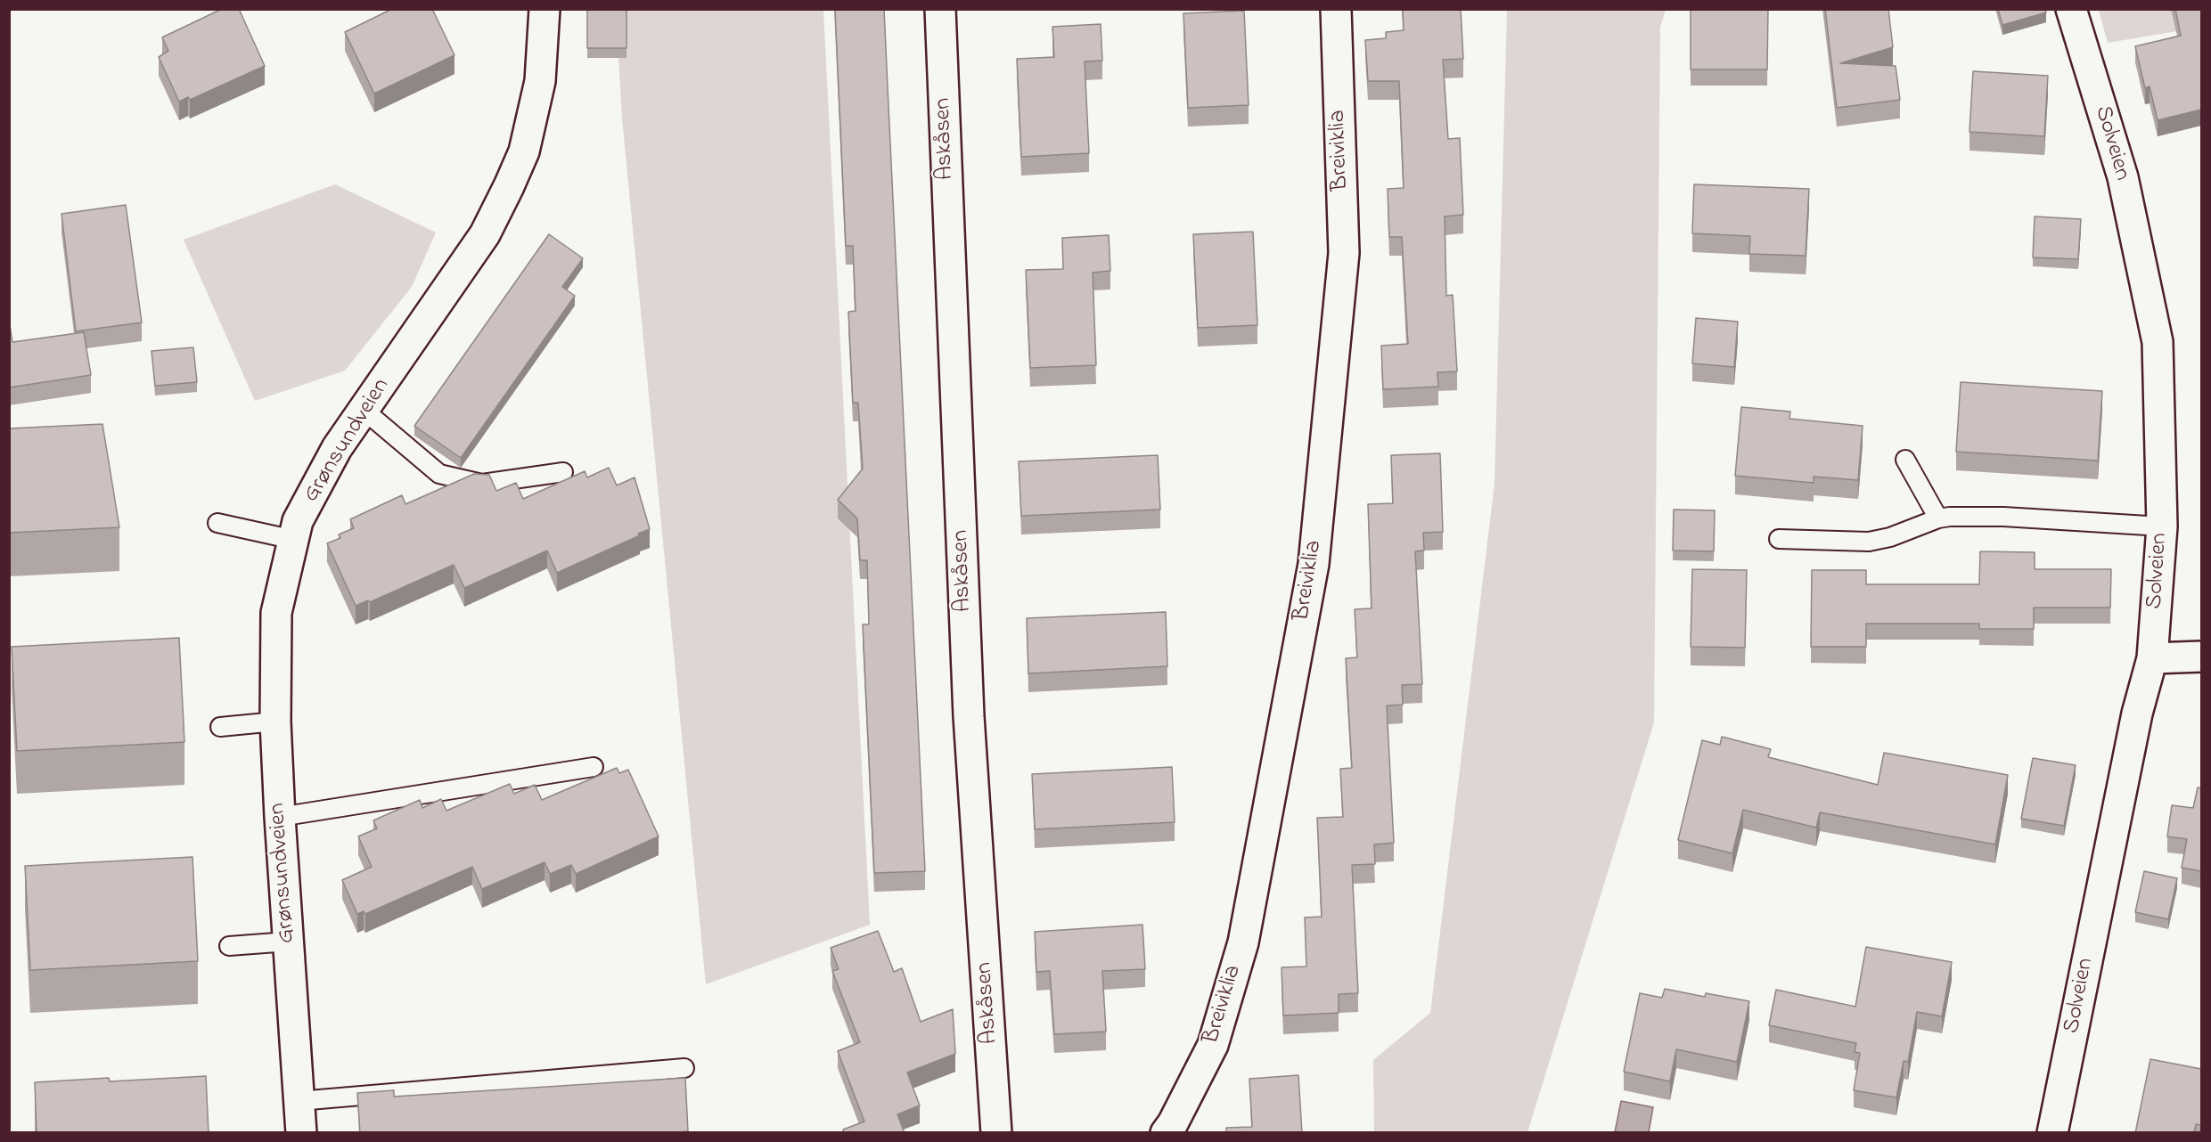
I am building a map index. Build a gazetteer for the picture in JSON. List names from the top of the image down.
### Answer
{
  "streets": {
    "street": [
      "Askåsen",
      "Solveien",
      "Breiviklia",
      "Grønsundveien"
    ]
  }
}
